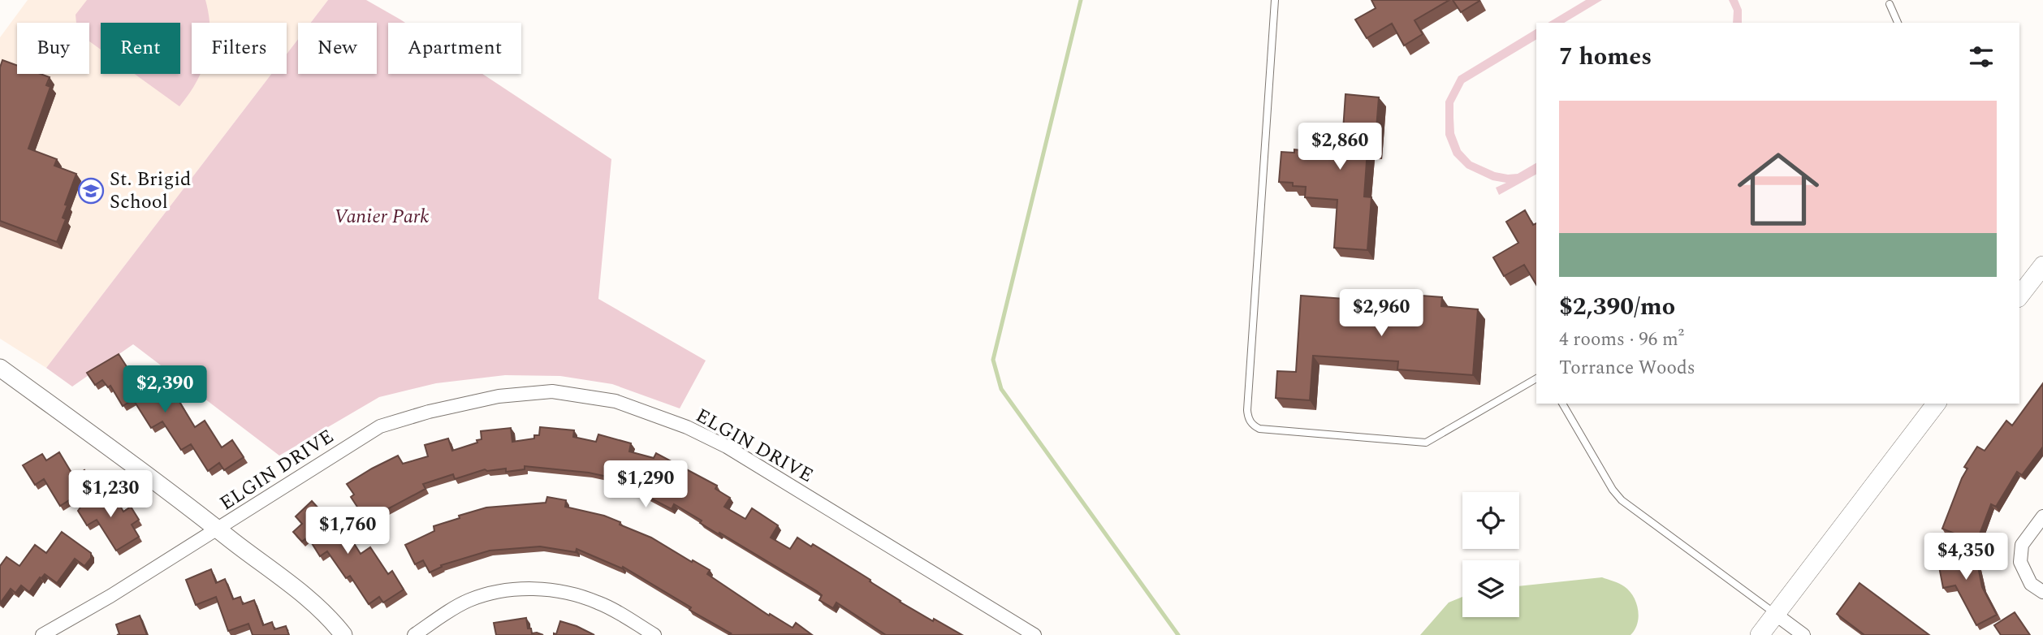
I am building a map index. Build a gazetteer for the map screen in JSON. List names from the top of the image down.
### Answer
{
  "streets": {
    "street": ["ELGIN DRIVE"]
  },
  "parks": ["Vanier Park"],
  "places": {
    "school or university": ["St. Brigid School"]
  },
  "page": {
    "chip": [
      "Buy",
      "Rent",
      "Filters",
      "New",
      "Apartment"
    ],
    "heading": "7 homes",
    "list": [
      {
        "name": "$2,390/mo",
        "note": "4 rooms · 96 m² · Torrance Woods"
      }
    ],
    "price": [
      "$2,860",
      "$2,960",
      "$2,390",
      "$1,290",
      "$1,230",
      "$1,760",
      "$4,350"
    ]
  }
}
